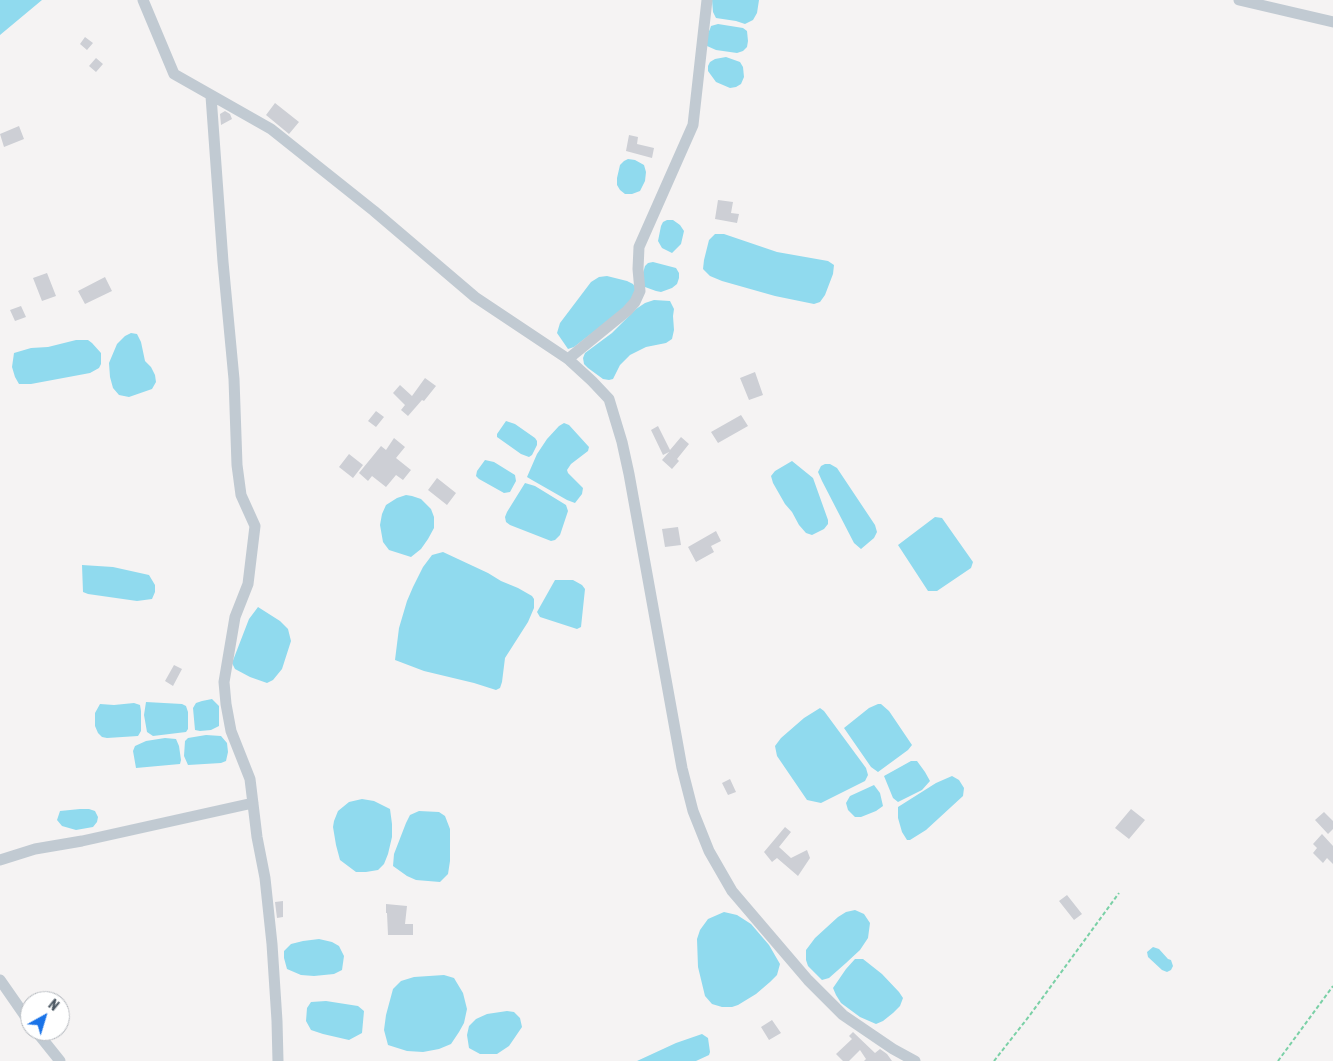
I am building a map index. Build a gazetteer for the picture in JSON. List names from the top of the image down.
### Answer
{
  "north": "top right"
}
